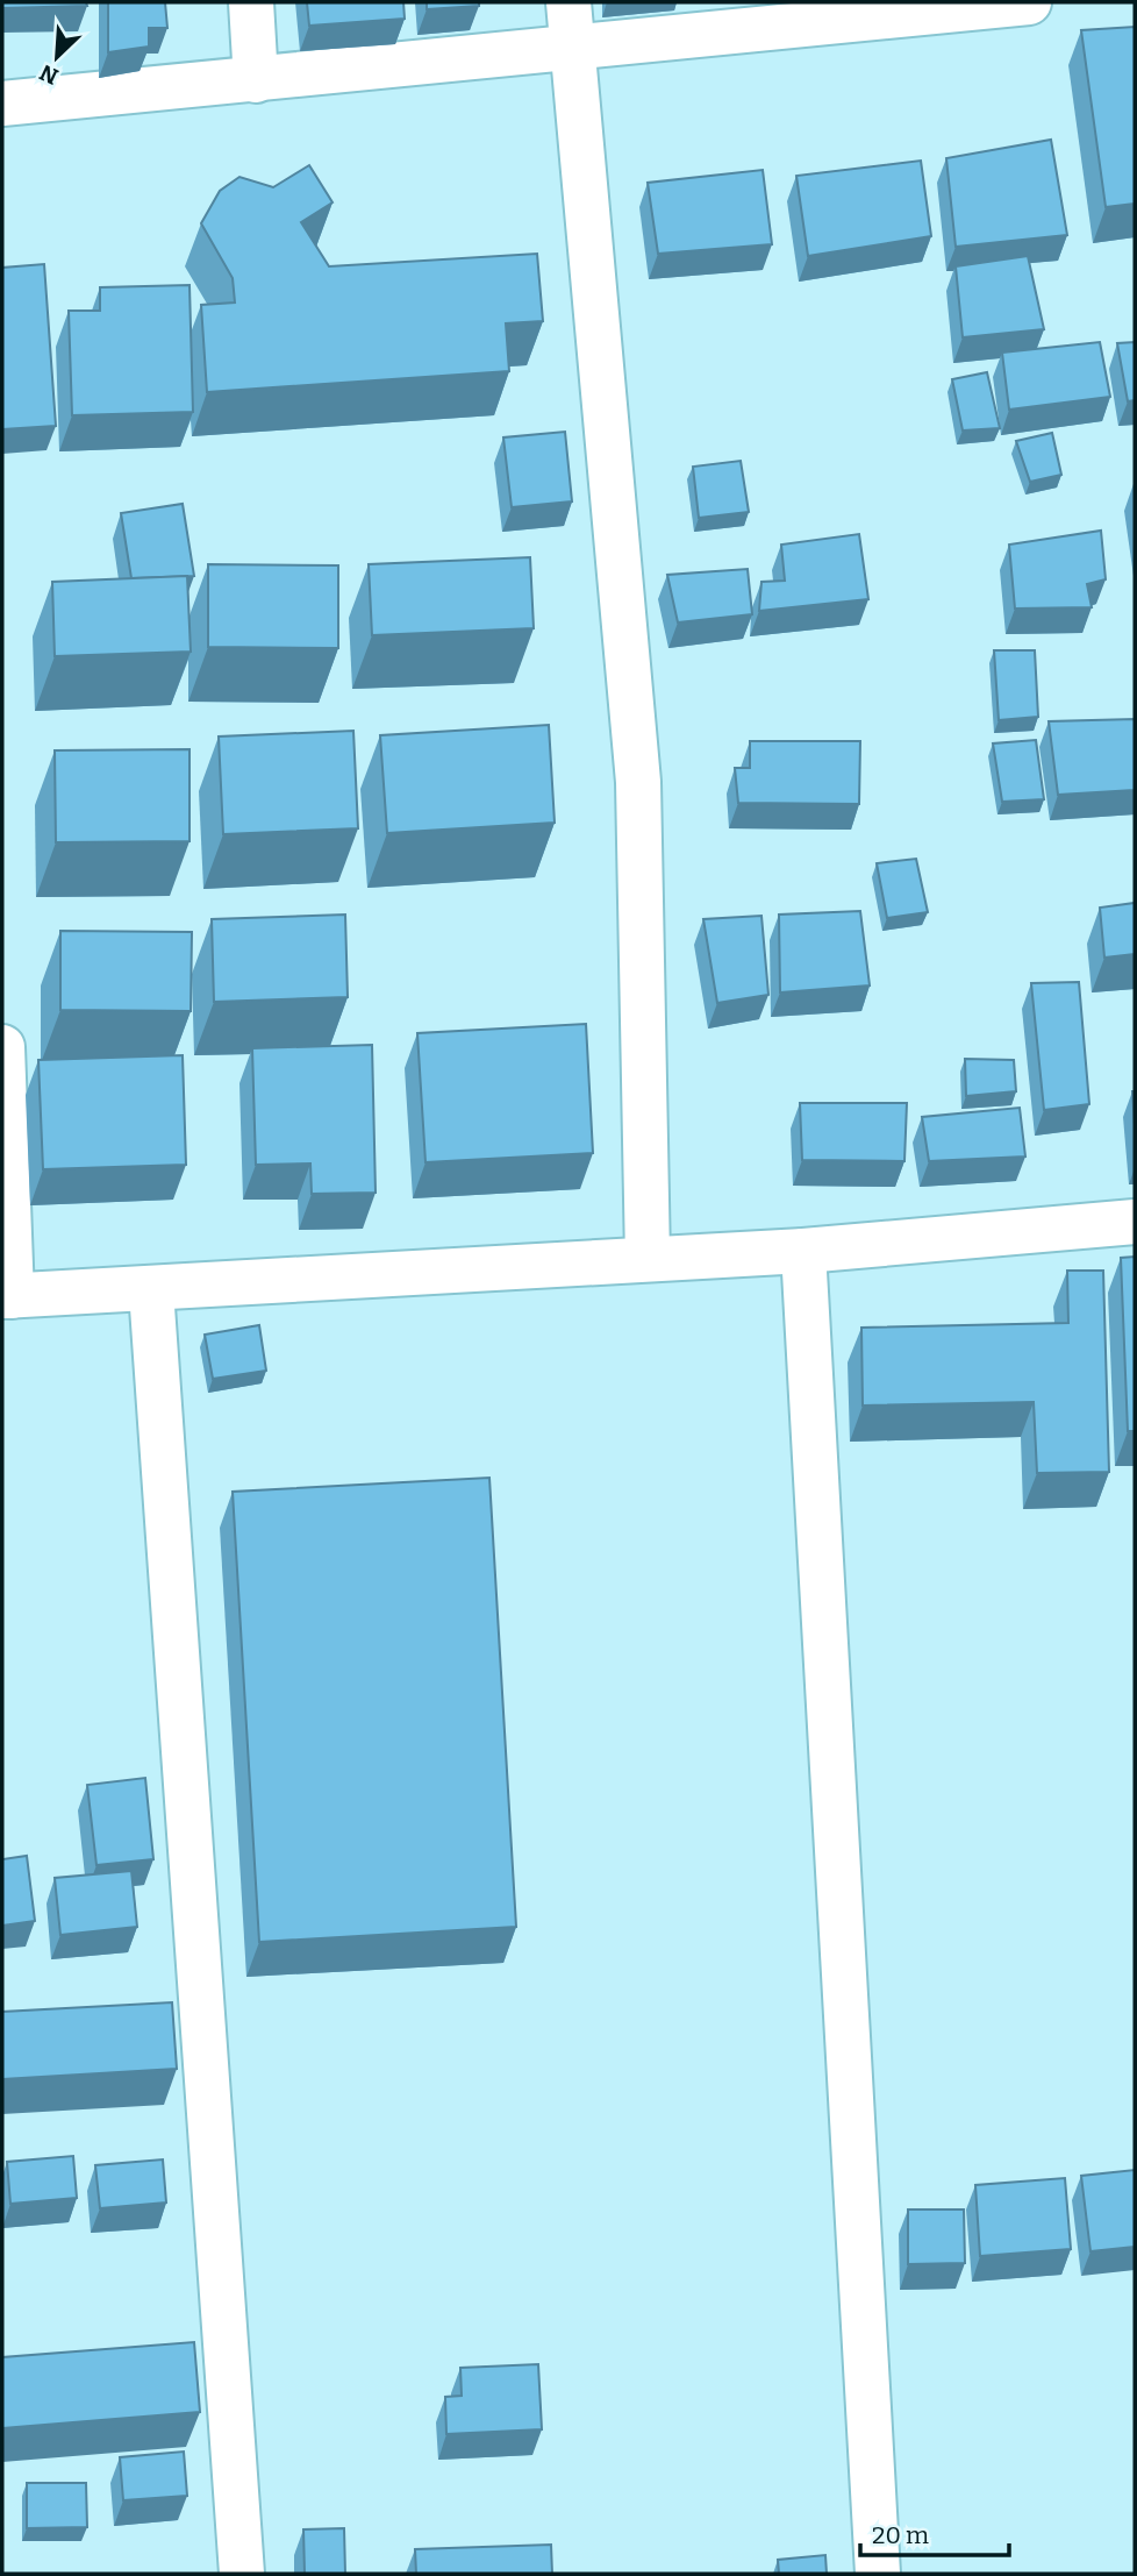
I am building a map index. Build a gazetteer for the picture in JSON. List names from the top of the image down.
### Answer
{
  "scale_bar": "20 m",
  "north": "bottom left"
}
